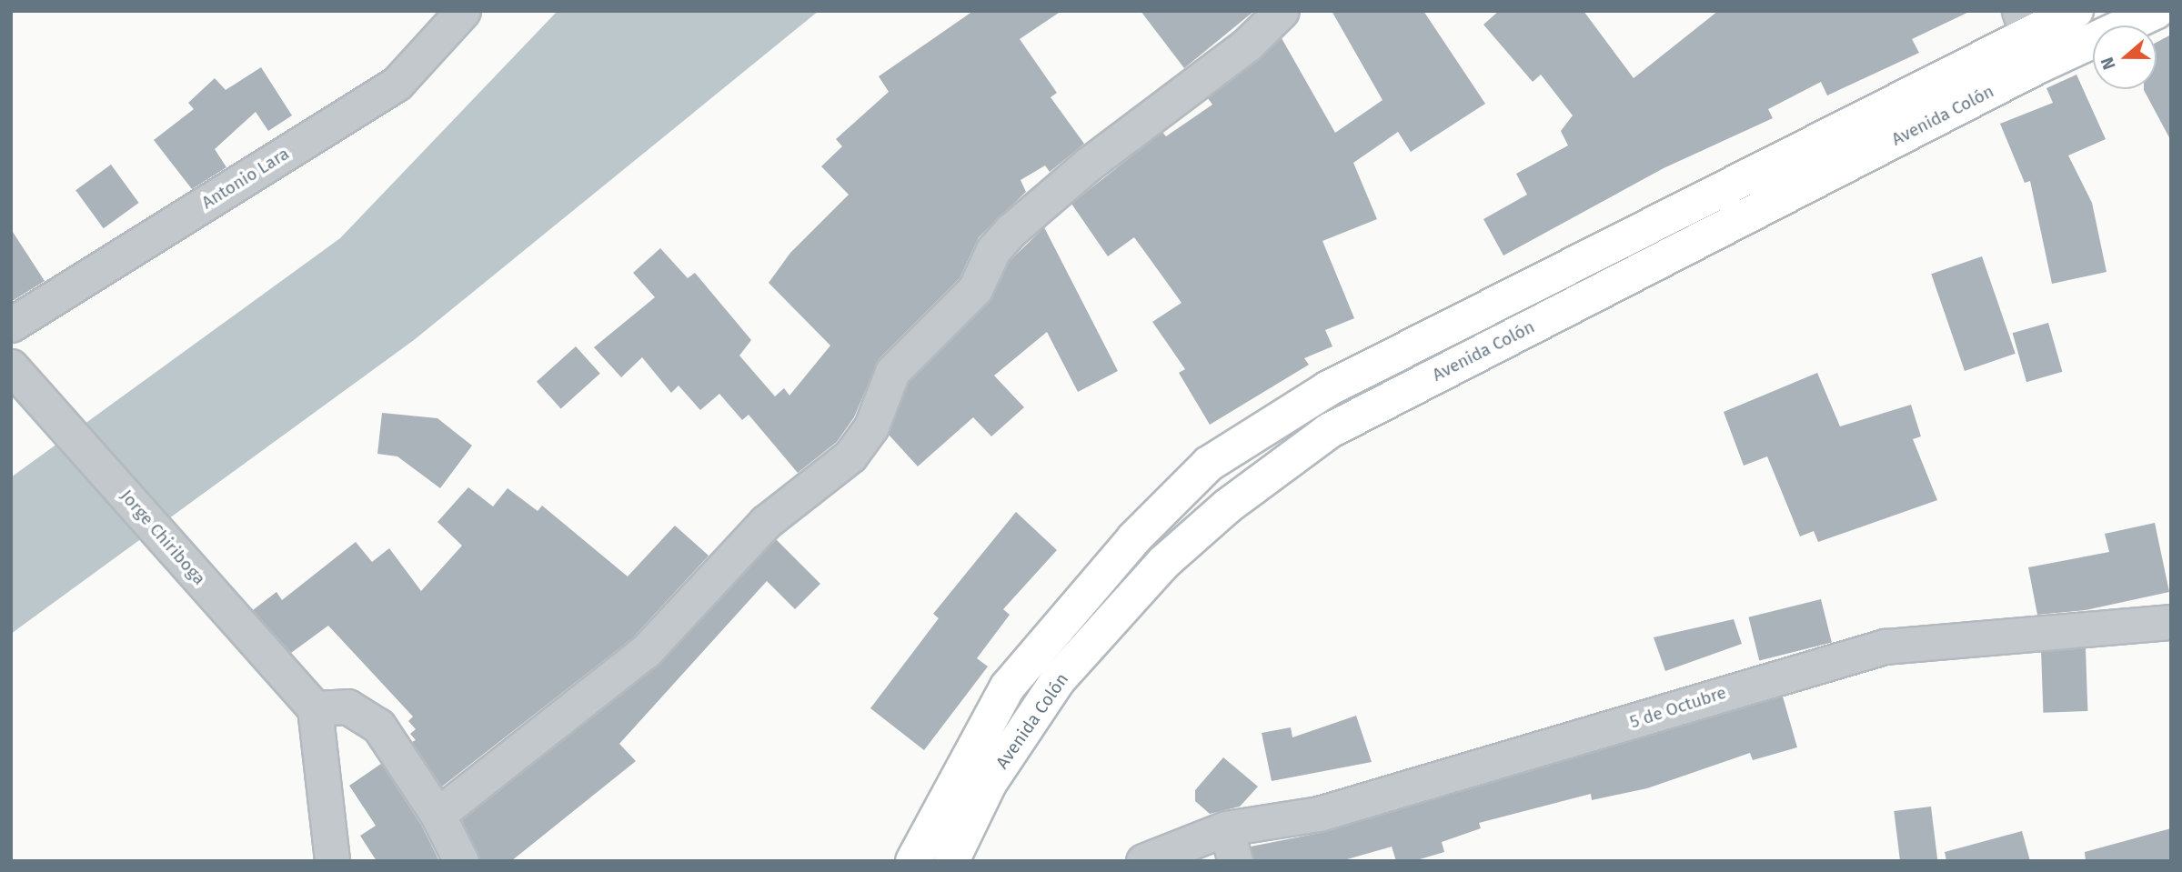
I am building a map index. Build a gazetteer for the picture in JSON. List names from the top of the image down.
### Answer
{
  "streets": {
    "main road": ["Avenida Colón"],
    "street": ["Antonio Lara", "Jorge Chiriboga", "5 de Octubre"]
  },
  "north": "left"
}
